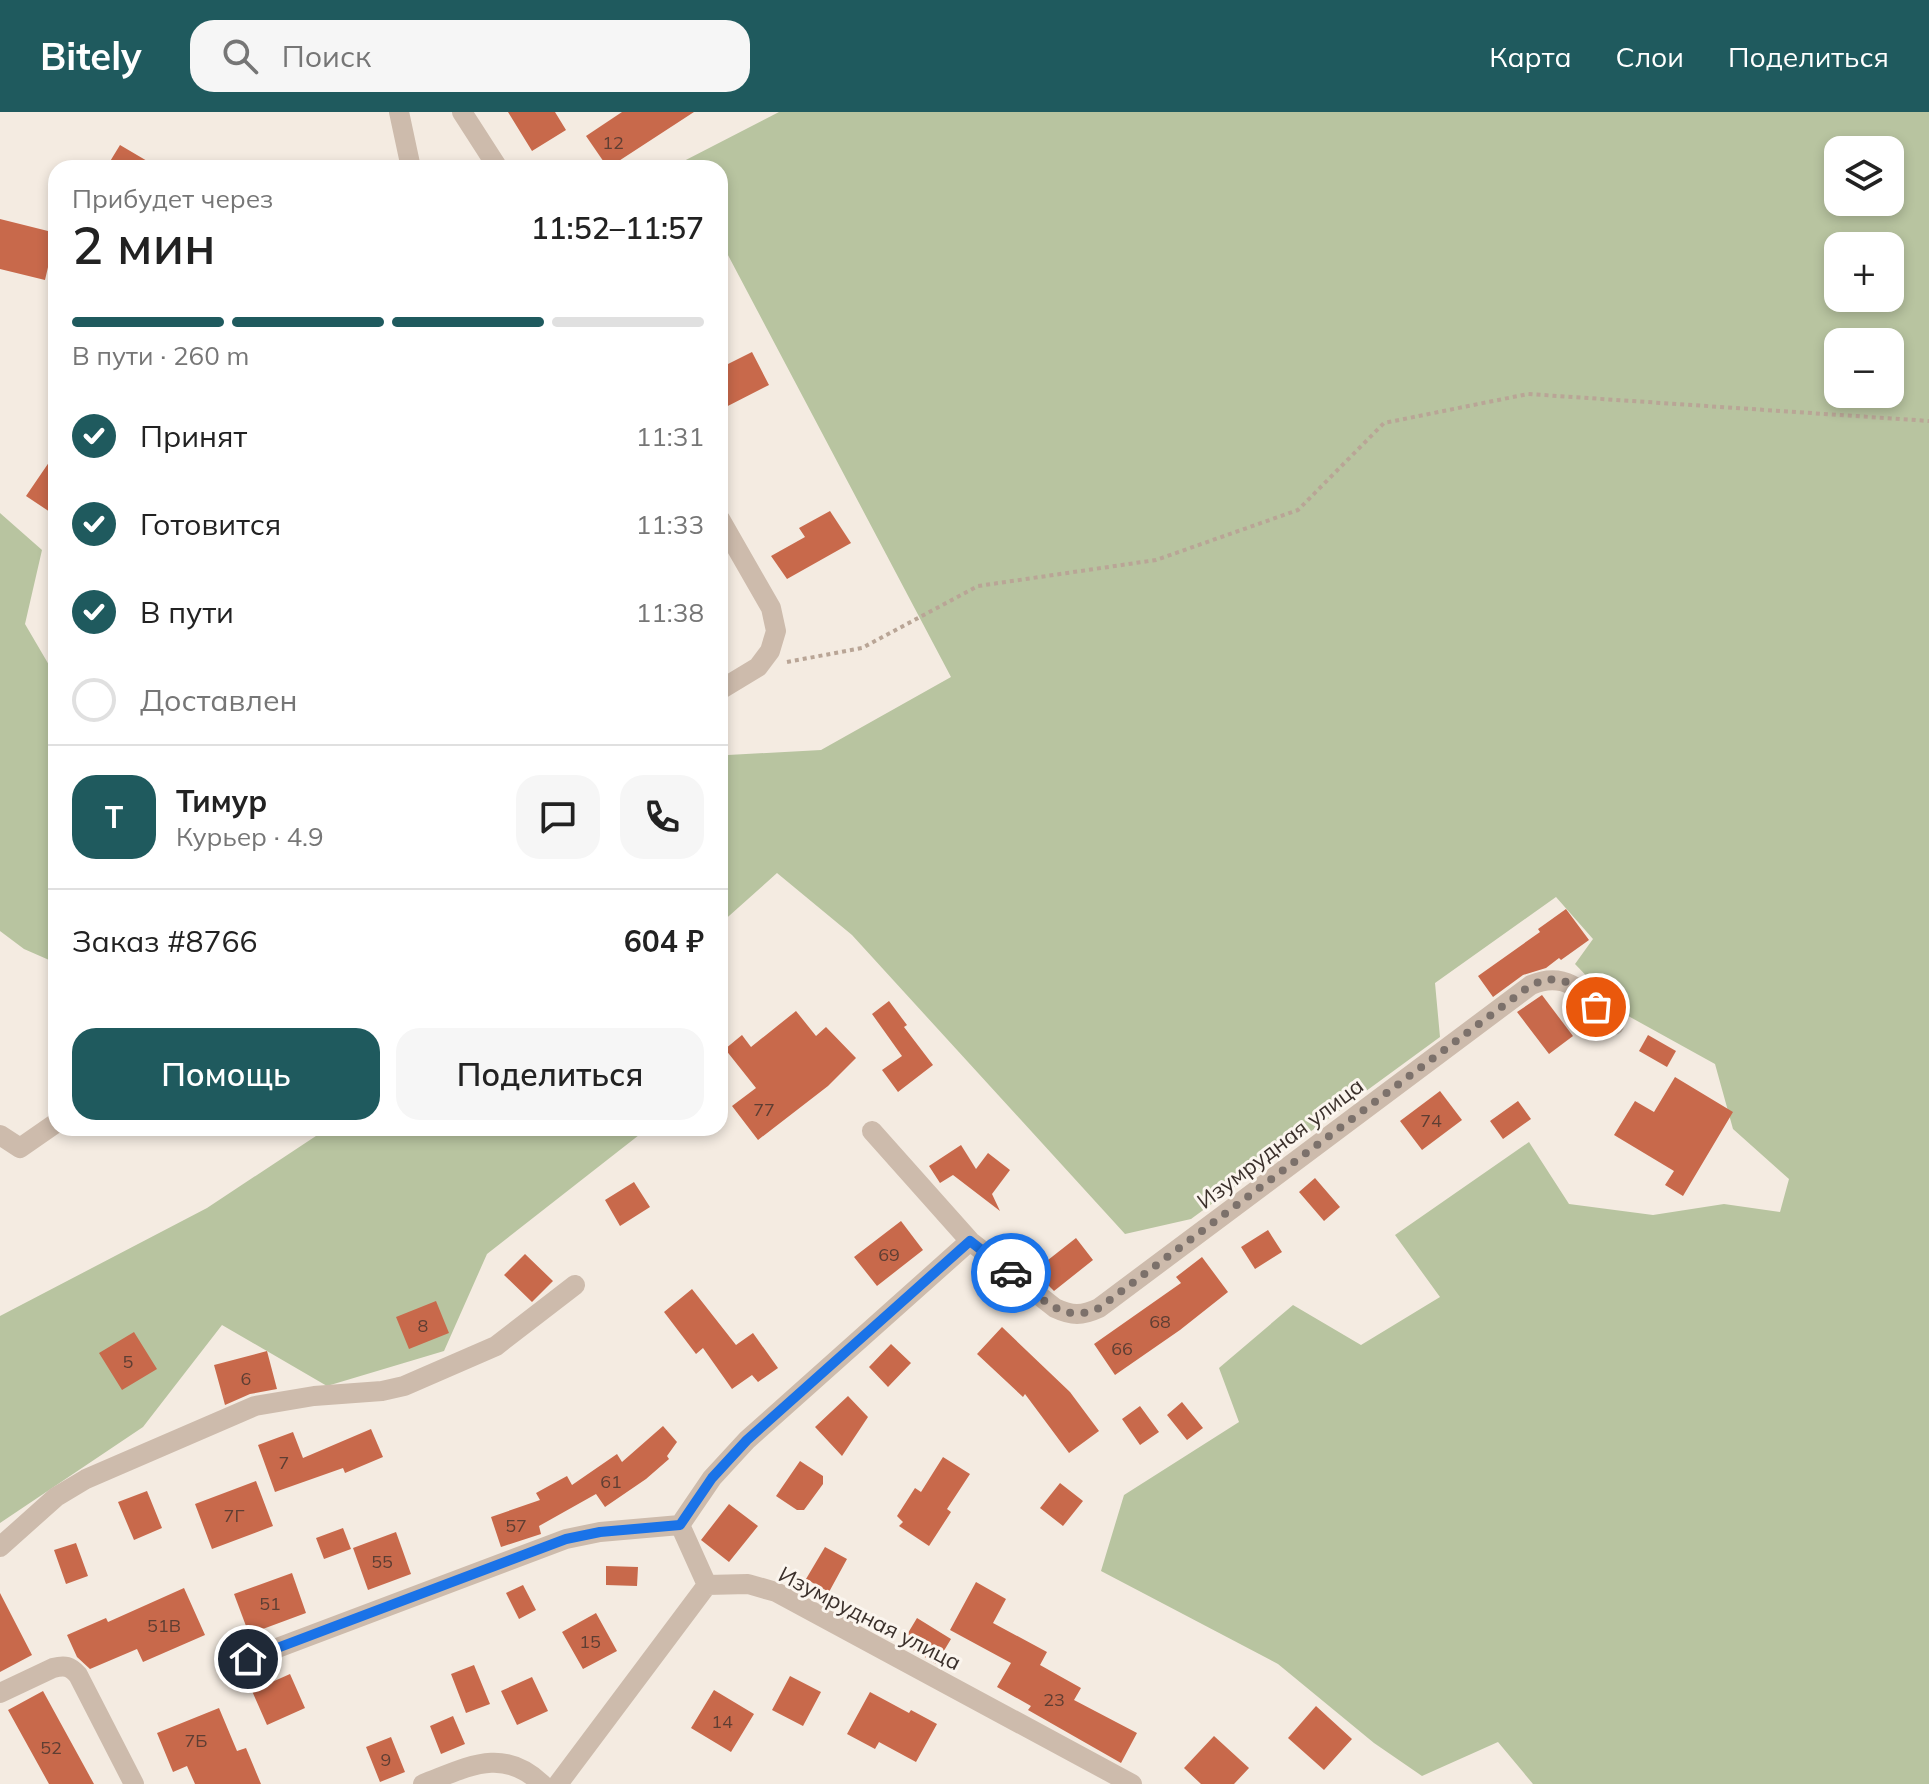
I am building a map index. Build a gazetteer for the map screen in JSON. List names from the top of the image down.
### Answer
{
  "streets": {
    "street": ["Изумрудная улица"]
  },
  "house_numbers": [
    "12",
    "77",
    "74",
    "69",
    "68",
    "8",
    "66",
    "5",
    "6",
    "7",
    "61",
    "7Г",
    "57",
    "55",
    "51",
    "51В",
    "15",
    "23",
    "14",
    "7Б",
    "52",
    "9"
  ],
  "page": {
    "header": "Bitely",
    "search": "Поиск",
    "nav": ["Карта", "Слои", "Поделиться"],
    "map_buttons": ["+", "−"],
    "heading": ["2 мин", "Прибудет через", "11:52–11:57"],
    "panel": [
      "Тимур",
      "Курьер · 4.9",
      "Заказ #8766",
      "604 ₽"
    ],
    "bar": "В пути · 260 m",
    "list": [
      ["Принят", "11:31"],
      ["Готовится", "11:33"],
      ["В пути", "11:38"],
      "Доставлен"
    ],
    "round": "Т",
    "buttons": ["Помощь", "Поделиться"]
  }
}
